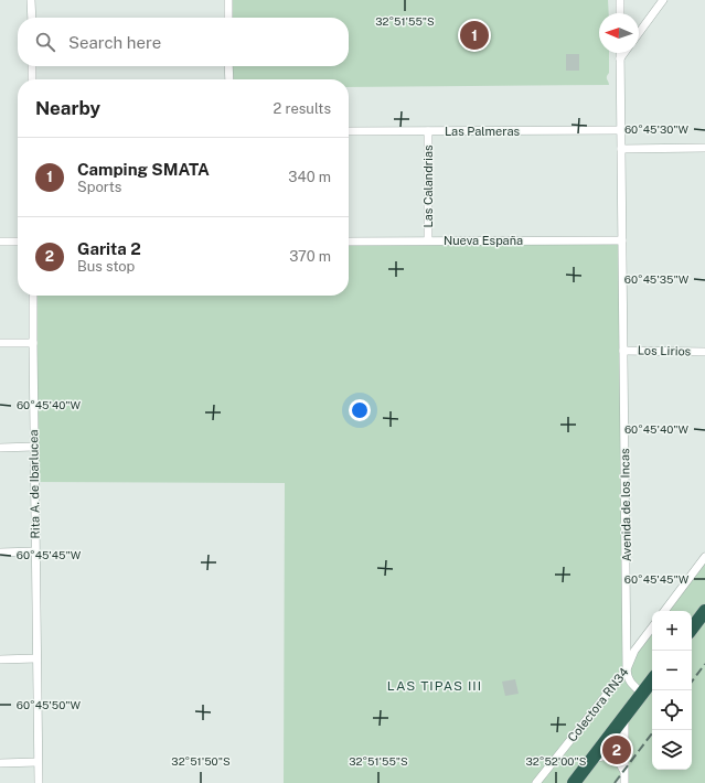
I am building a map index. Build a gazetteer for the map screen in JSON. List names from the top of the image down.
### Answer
{
  "streets": {
    "street": [
      "Las Palmeras",
      "Las Calandrias",
      "Nueva España",
      "Los Lirios",
      "Rita A. de Ibarlucea",
      "Avenida de los Incas",
      "Colectora RN34"
    ]
  },
  "crossings": [
    ["Las Palmeras", "Las Calandrias"],
    ["Las Palmeras", "Avenida de los Incas"],
    ["Las Calandrias", "Nueva España"],
    ["Nueva España", "Avenida de los Incas"],
    ["Los Lirios", "Avenida de los Incas"],
    ["Avenida de los Incas", "Colectora RN34"]
  ],
  "districts": ["LAS TIPAS III"],
  "north": "left",
  "page": {
    "search": "Search here",
    "pins": ["1", "2"],
    "heading": ["Nearby", "2 results"],
    "list": [
      {
        "mark": "1",
        "name": "Camping SMATA",
        "note": "Sports",
        "value": "340 m"
      },
      {
        "mark": "2",
        "name": "Garita 2",
        "note": "Bus stop",
        "value": "370 m"
      }
    ],
    "map_buttons": ["+", "−"]
  },
  "coordinates": [
    "32°51'55\"S",
    "60°45'30\"W",
    "60°45'35\"W",
    "60°45'40\"W",
    "60°45'45\"W",
    "60°45'50\"W",
    "32°51'50\"S",
    "32°52'00\"S"
  ]
}
